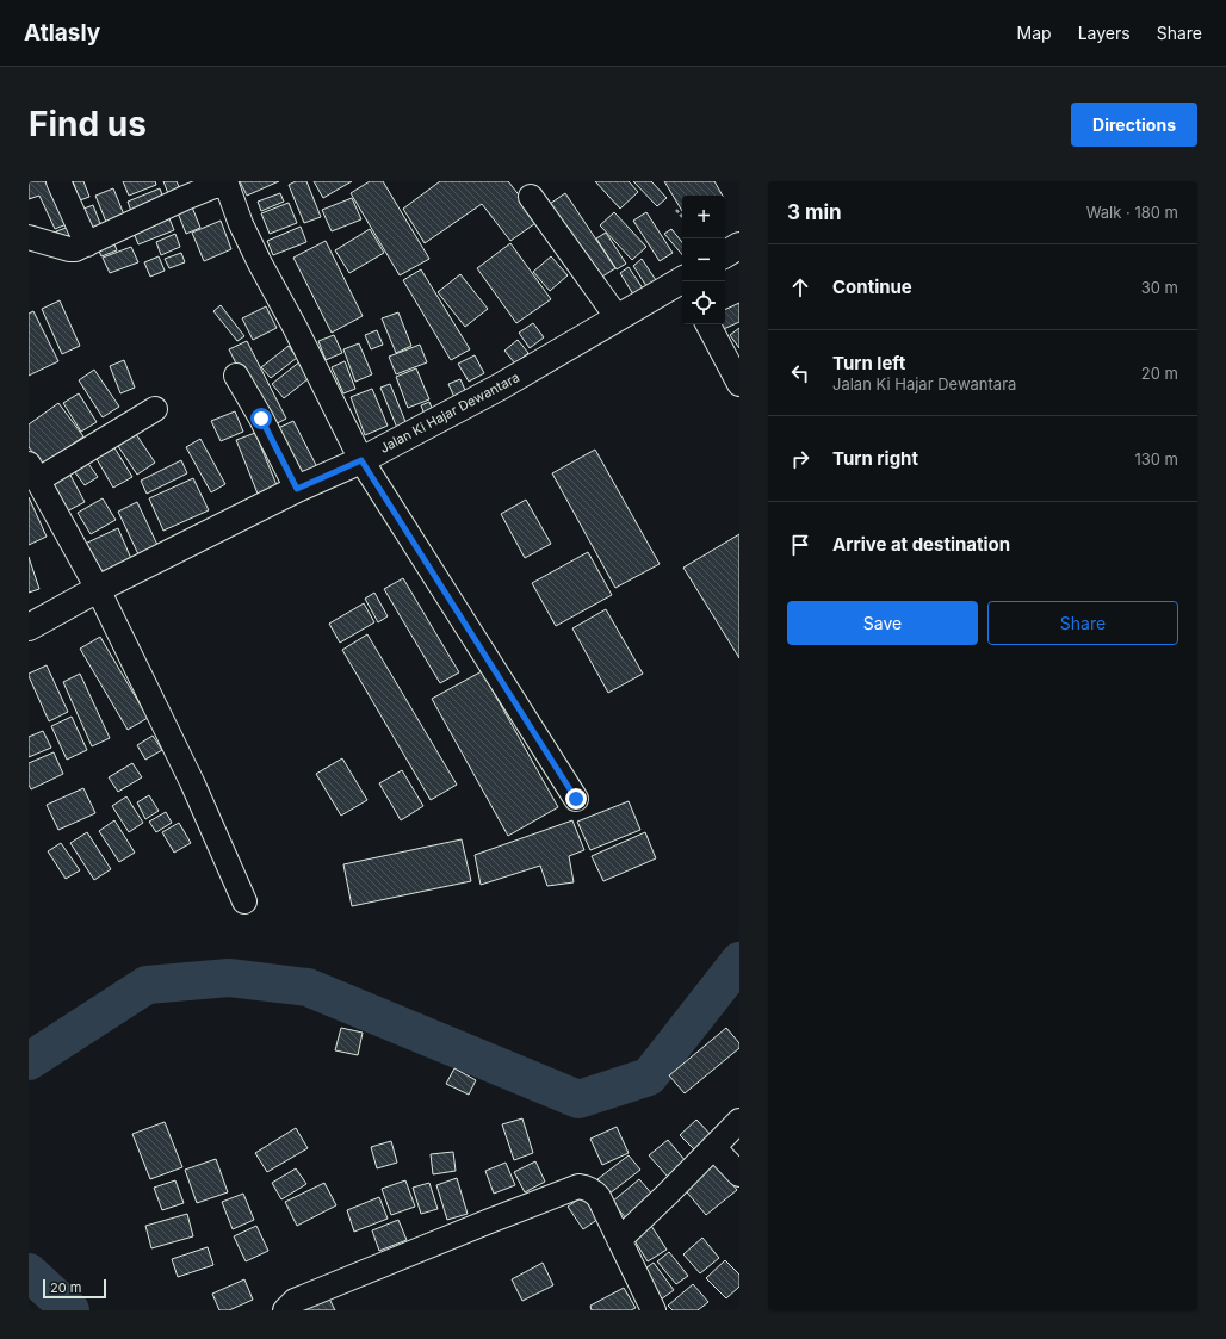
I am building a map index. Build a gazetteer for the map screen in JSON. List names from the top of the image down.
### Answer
{
  "streets": {
    "main road": ["Jalan Ki Hajar Dewantara"]
  },
  "scale_bar": "20 m",
  "page": {
    "header": "Atlasly",
    "nav": ["Map", "Layers", "Share"],
    "buttons": [
      "Directions",
      ["Save", "Share"]
    ],
    "title": "Find us",
    "heading": ["3 min", "Walk · 180 m"],
    "map_buttons": ["+", "−"],
    "list": [
      ["Continue", "30 m"],
      ["Turn left", "Jalan Ki Hajar Dewantara", "20 m"],
      ["Turn right", "130 m"],
      "Arrive at destination"
    ],
    "scale": "20 m"
  }
}
